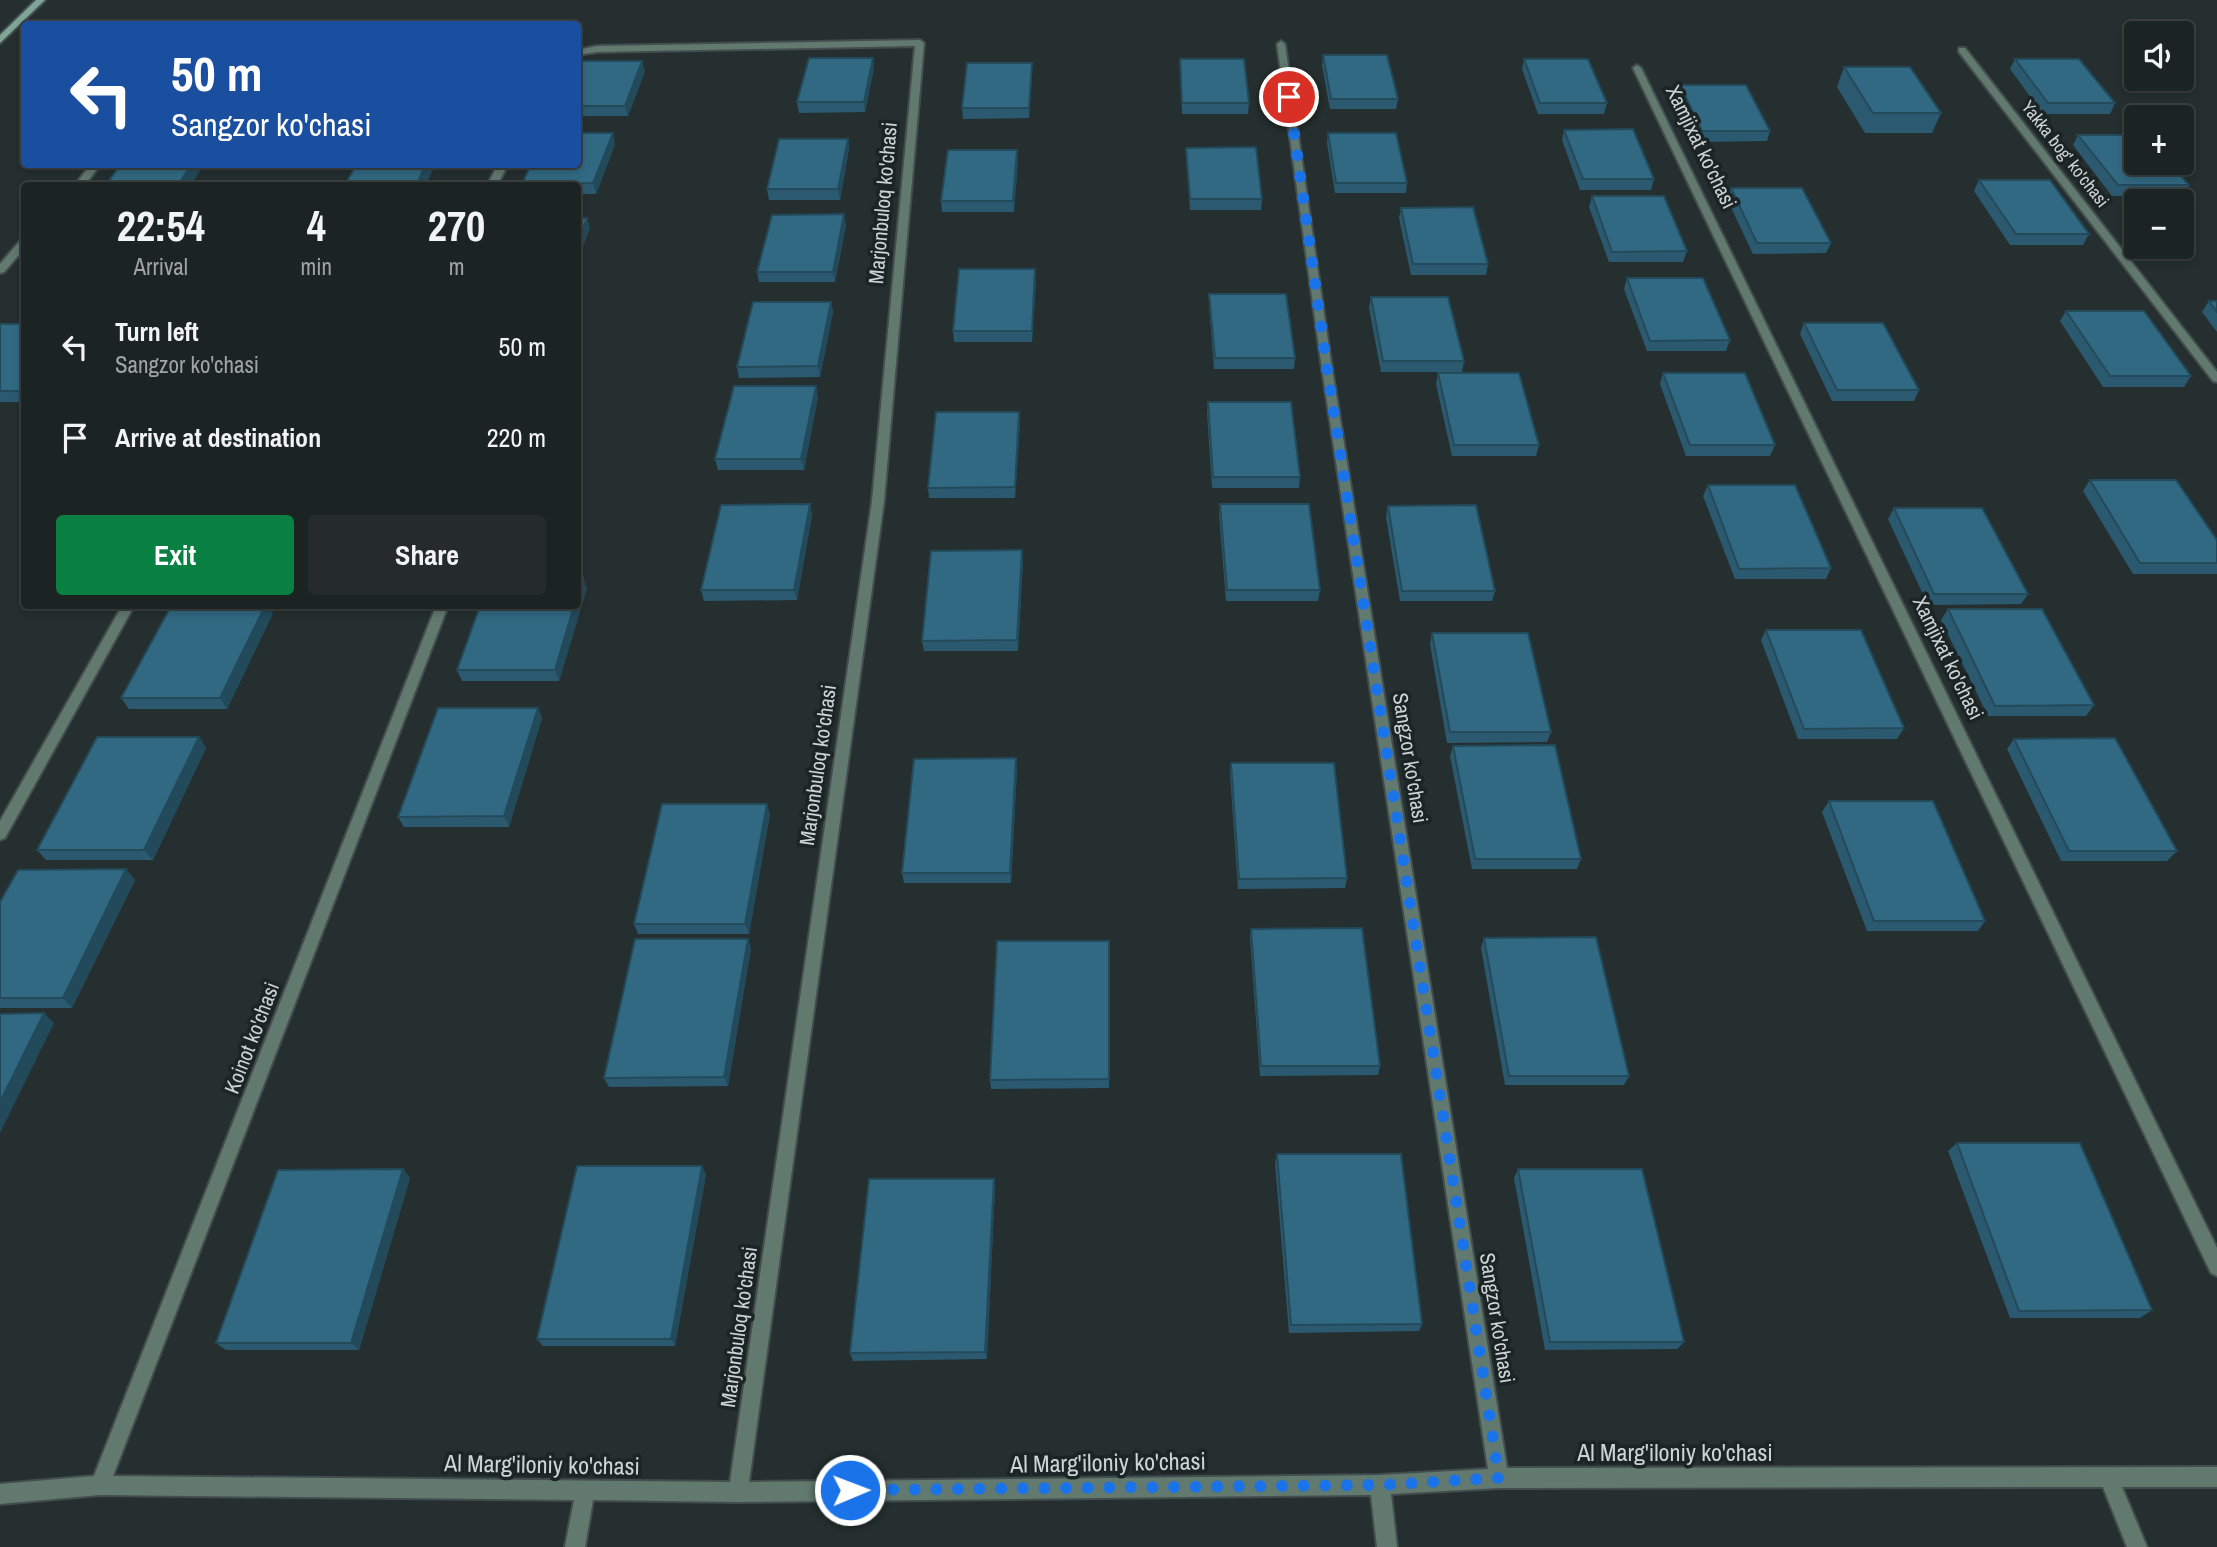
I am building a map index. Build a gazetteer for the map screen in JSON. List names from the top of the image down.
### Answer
{
  "streets": {
    "street": [
      "Xamjixat ko'chasi",
      "Yakka bog' ko'chasi",
      "Marjonbuloq ko'chasi",
      "Sangzor ko'chasi",
      "Koinot ko'chasi",
      "Al Marg'iloniy ko'chasi"
    ]
  },
  "crossings": [
    ["Marjonbuloq ko'chasi", "Al Marg'iloniy ko'chasi"],
    ["Sangzor ko'chasi", "Al Marg'iloniy ko'chasi"],
    ["Koinot ko'chasi", "Al Marg'iloniy ko'chasi"]
  ],
  "page": {
    "map_buttons": ["+", "−"],
    "turn": ["50 m", "Sangzor ko'chasi"],
    "eta": [
      "22:54",
      "Arrival",
      "4",
      "min",
      "270",
      "m"
    ],
    "list": [
      {
        "name": "Turn left",
        "note": "Sangzor ko'chasi",
        "value": "50 m"
      },
      {
        "name": "Arrive at destination",
        "value": "220 m"
      }
    ],
    "buttons": ["Exit", "Share"]
  }
}
